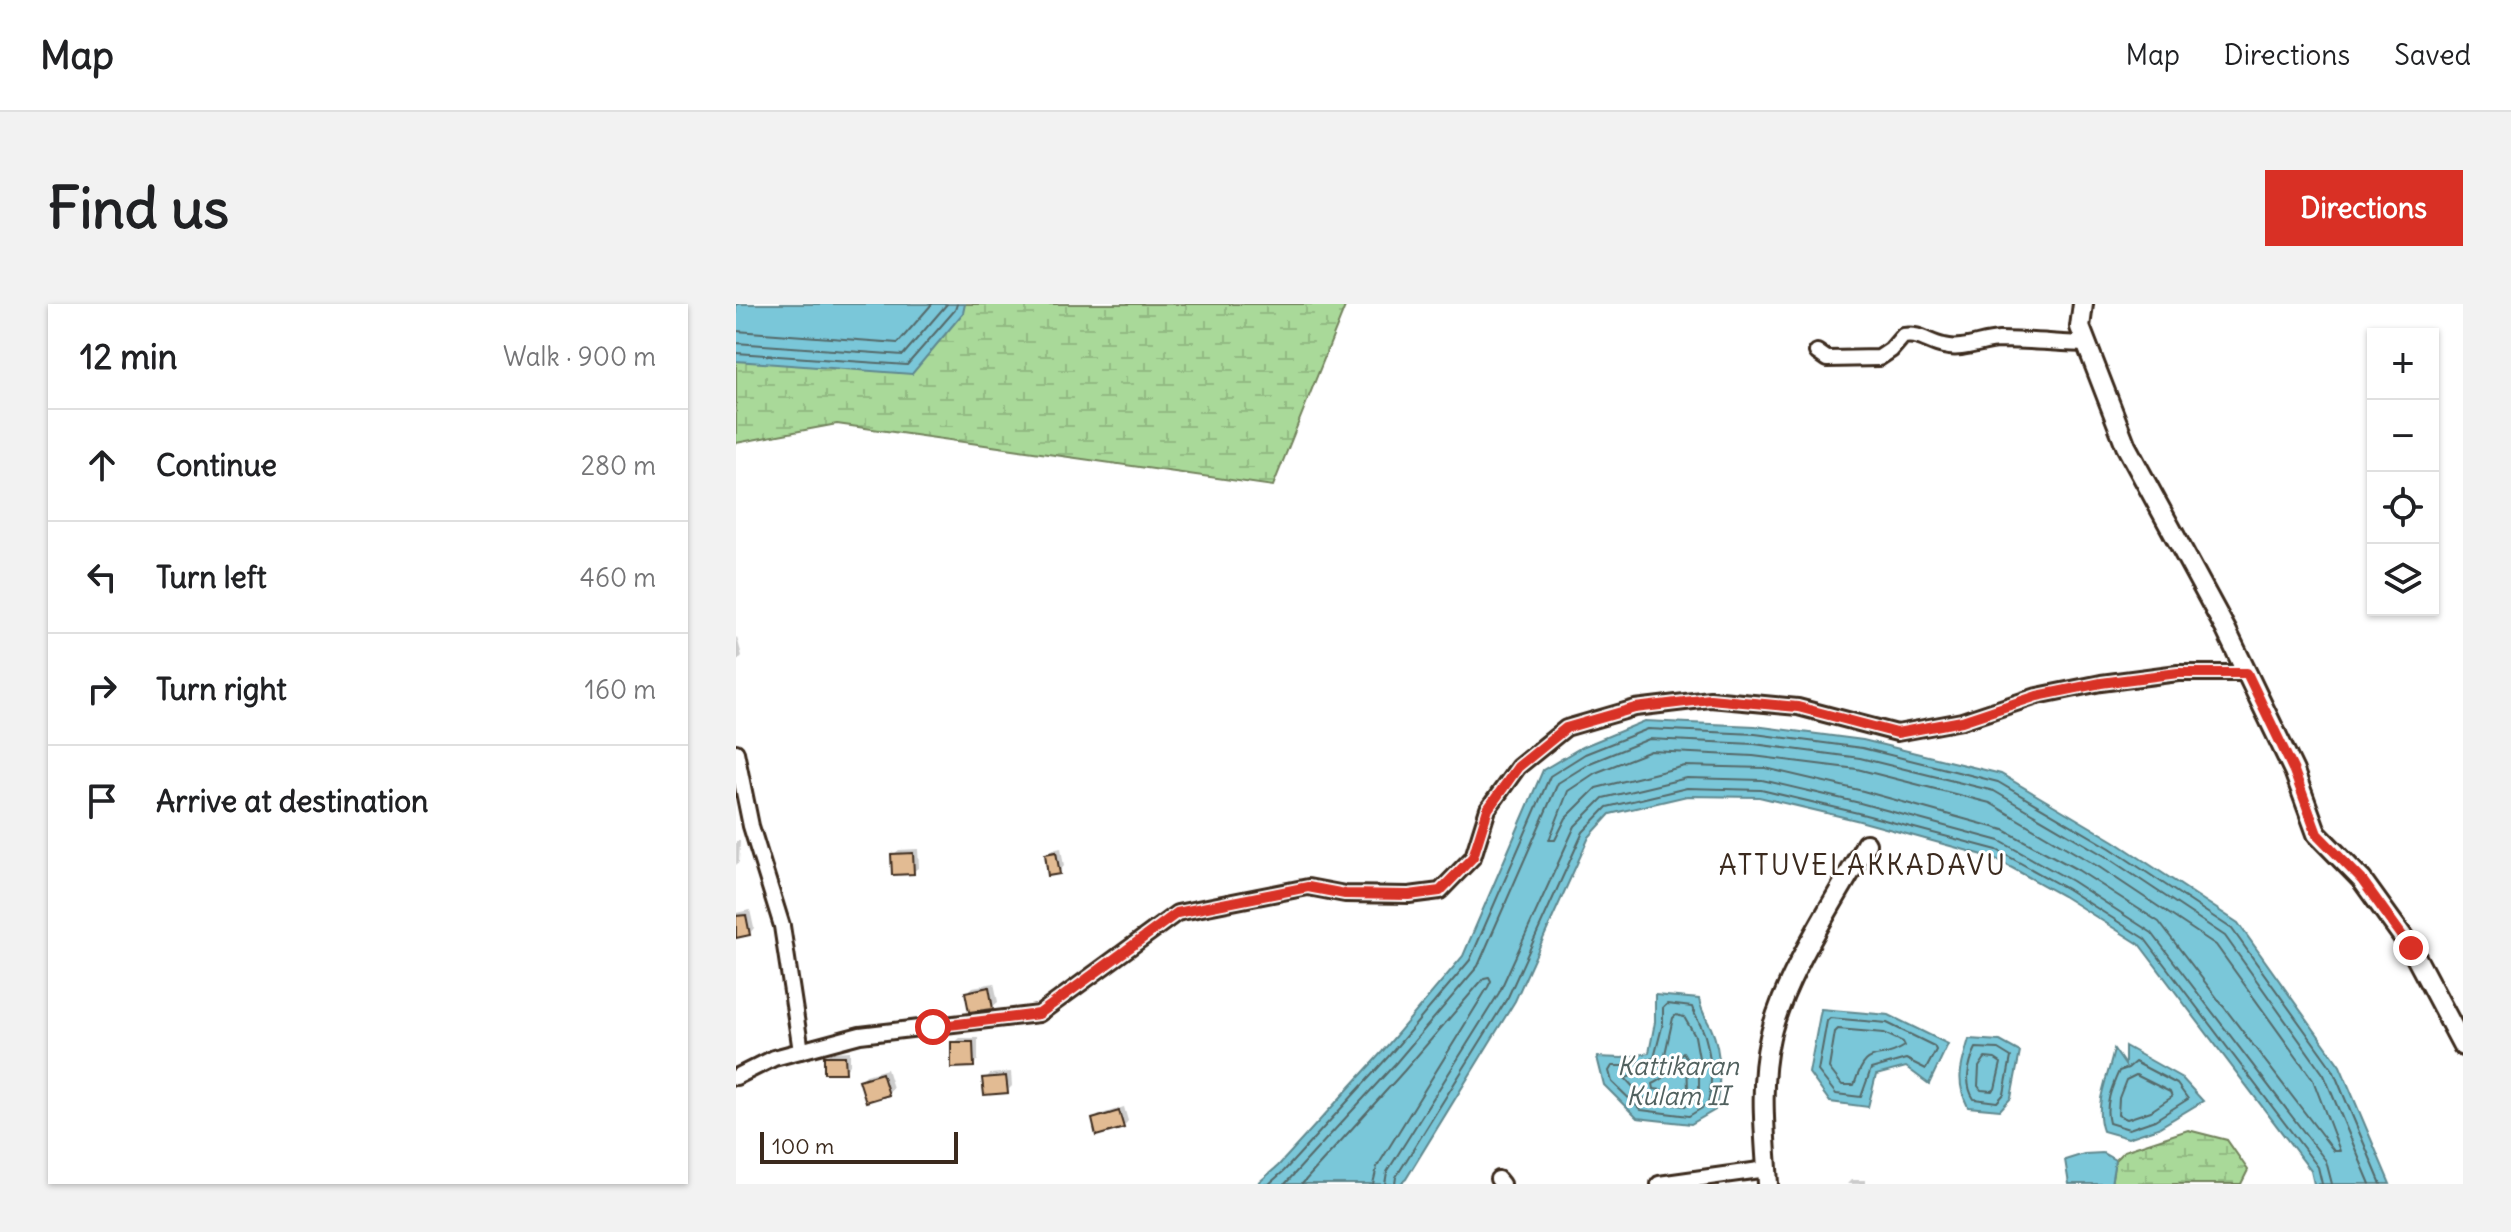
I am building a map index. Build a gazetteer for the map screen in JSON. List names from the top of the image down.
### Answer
{
  "districts": ["ATTUVELAKKADAVU"],
  "water": ["Kattikaran Kulam II"],
  "scale_bar": "100 m",
  "page": {
    "header": "Map",
    "nav": ["Map", "Directions", "Saved"],
    "buttons": "Directions",
    "title": "Find us",
    "heading": ["12 min", "Walk · 900 m"],
    "map_buttons": ["+", "−"],
    "list": [
      ["Continue", "280 m"],
      ["Turn left", "460 m"],
      ["Turn right", "160 m"],
      "Arrive at destination"
    ],
    "scale": "100 m"
  }
}
